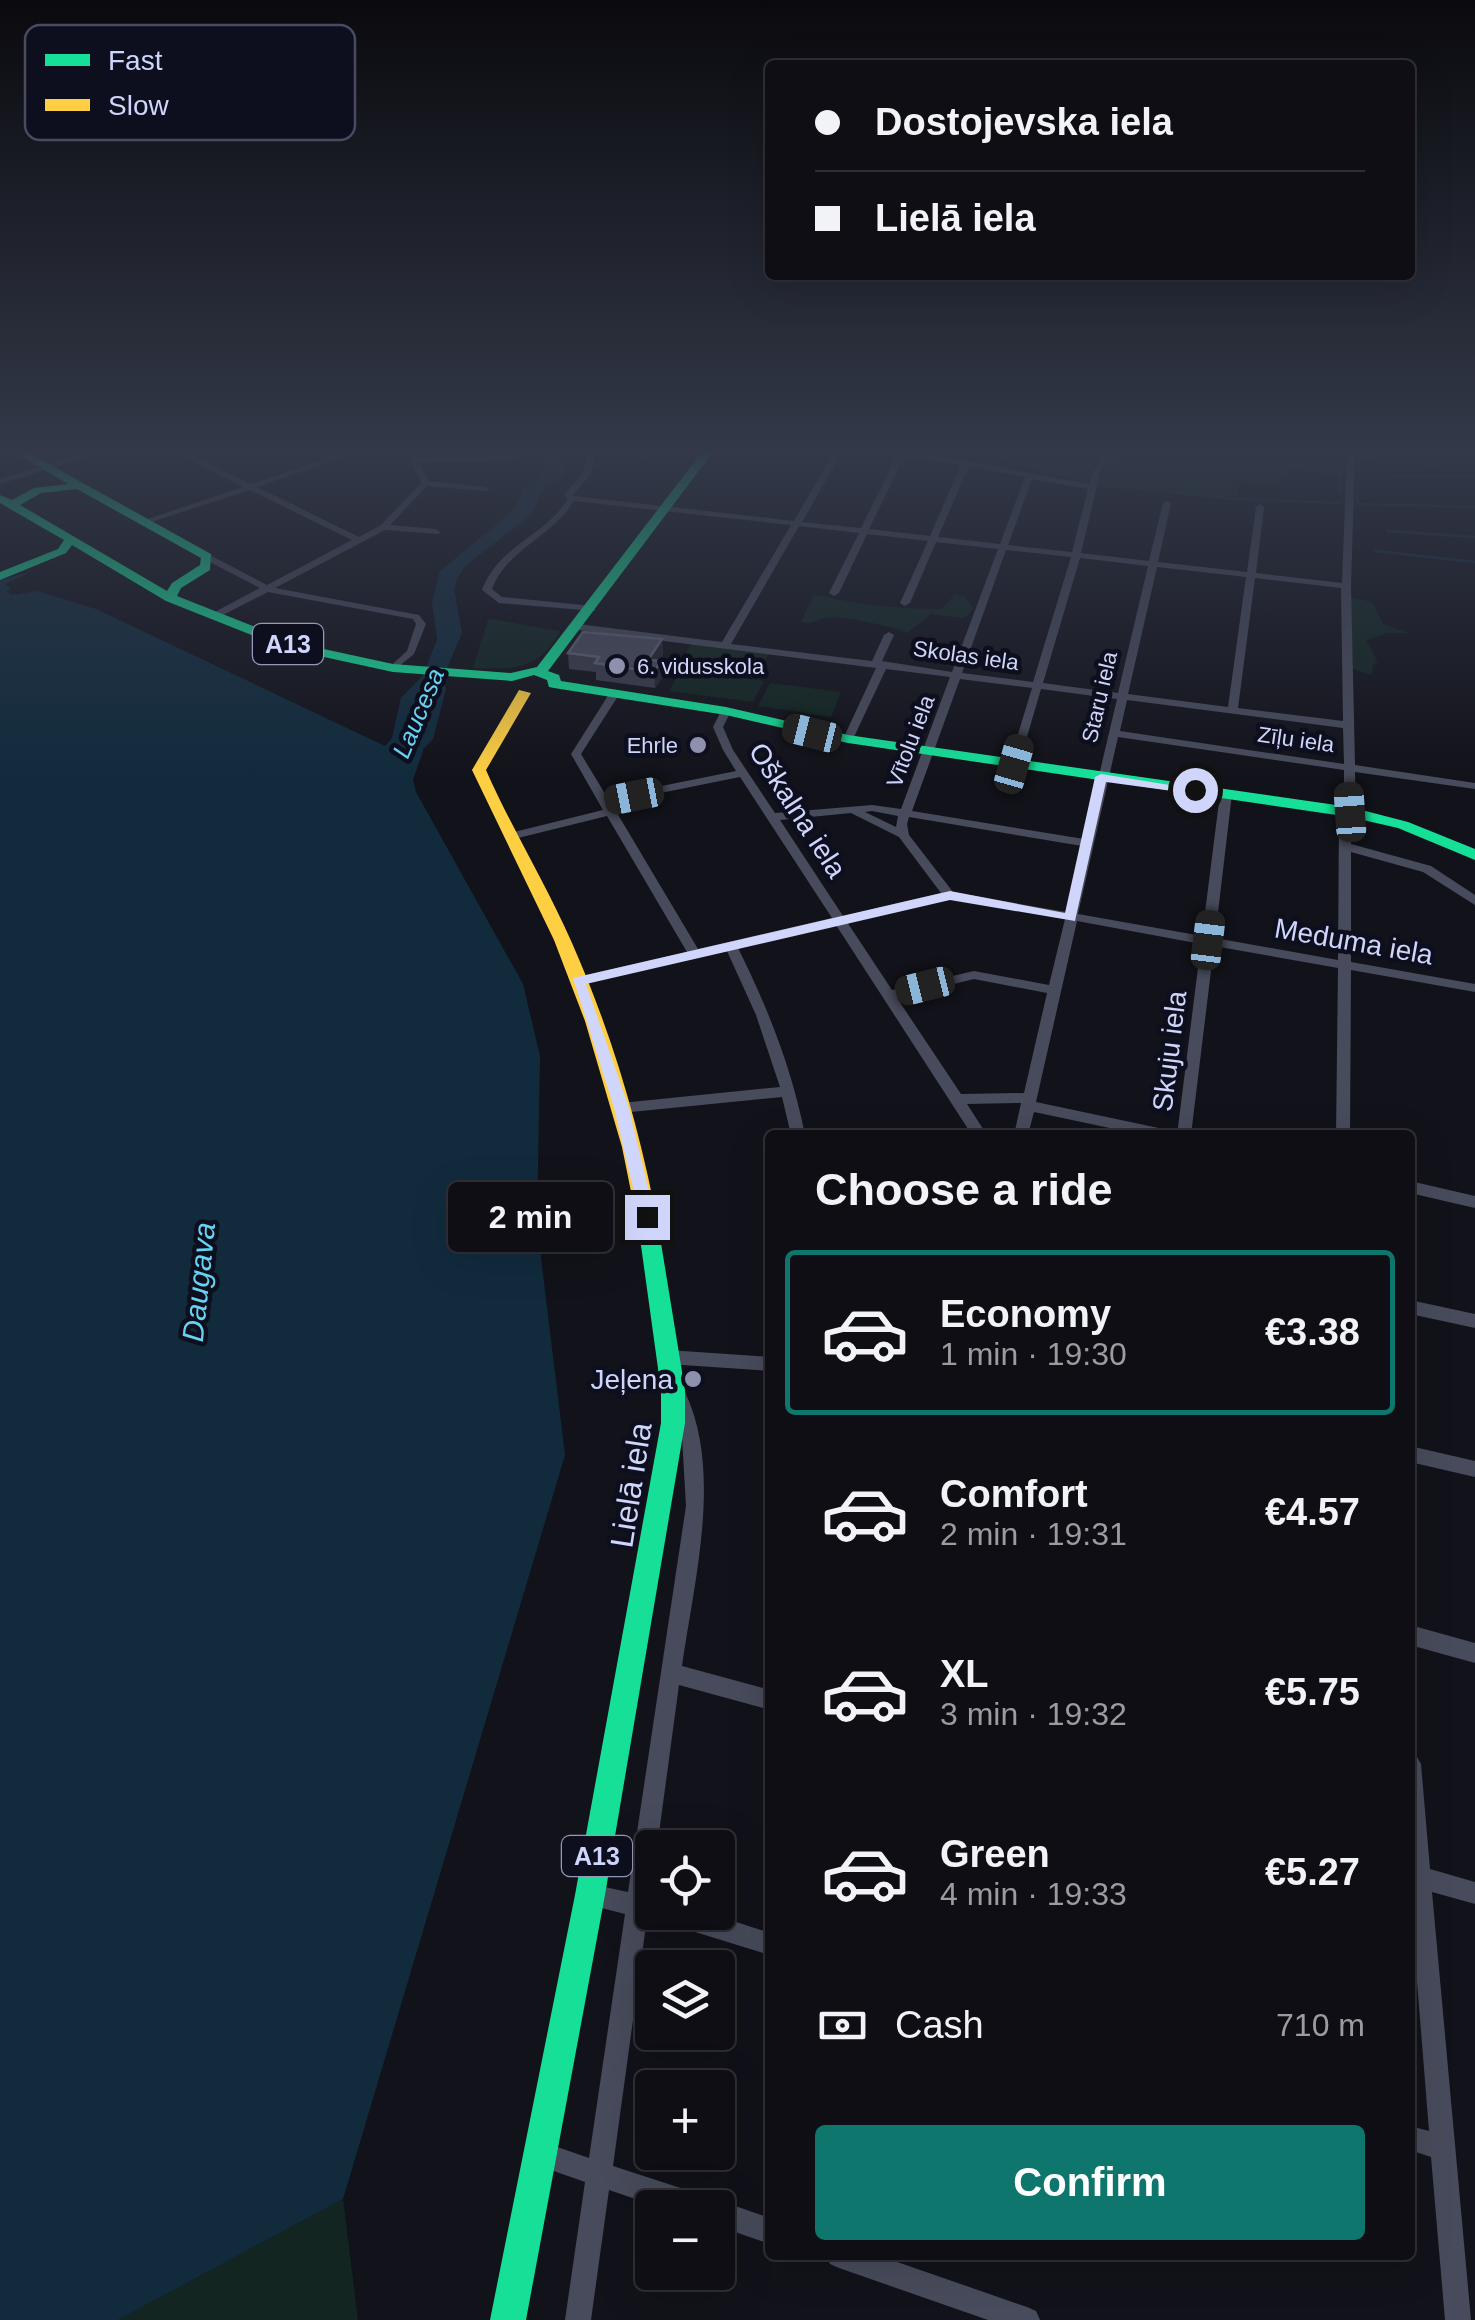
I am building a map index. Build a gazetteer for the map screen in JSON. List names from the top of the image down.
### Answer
{
  "streets": {
    "main road": ["A13", "Lielā iela"],
    "street": [
      "Skolas iela",
      "Staru iela",
      "Zīļu iela",
      "Vītolu iela",
      "Oškalna iela",
      "Meduma iela",
      "Skuju iela"
    ]
  },
  "crossings": [
    ["A13", "Staru iela"],
    ["A13", "Vītolu iela"],
    ["A13", "Oškalna iela"],
    ["A13", "Skuju iela"],
    ["A13", "Lielā iela"],
    ["Skolas iela", "Staru iela"],
    ["Skolas iela", "Vītolu iela"],
    ["Staru iela", "Zīļu iela"],
    ["Staru iela", "Meduma iela"],
    ["Oškalna iela", "Meduma iela"],
    ["Meduma iela", "Skuju iela"],
    ["Meduma iela", "Lielā iela"]
  ],
  "water": ["Laucesa", "Daugava"],
  "places": ["6. vidusskola", "Ehrle", "Jeļena"],
  "legend": ["Fast", "Slow"],
  "page": {
    "banner": ["Dostojevska iela", "Lielā iela"],
    "heading": "Choose a ride",
    "bubble": "2 min",
    "list": [
      {
        "name": "Economy",
        "note": "1 min · 19:30",
        "value": "€3.38"
      },
      {
        "name": "Comfort",
        "note": "2 min · 19:31",
        "value": "€4.57"
      },
      {
        "name": "XL",
        "note": "3 min · 19:32",
        "value": "€5.75"
      },
      {
        "name": "Green",
        "note": "4 min · 19:33",
        "value": "€5.27"
      }
    ],
    "map_buttons": ["+", "−"],
    "pay": ["Cash", "710 m"],
    "buttons": "Confirm"
  }
}
